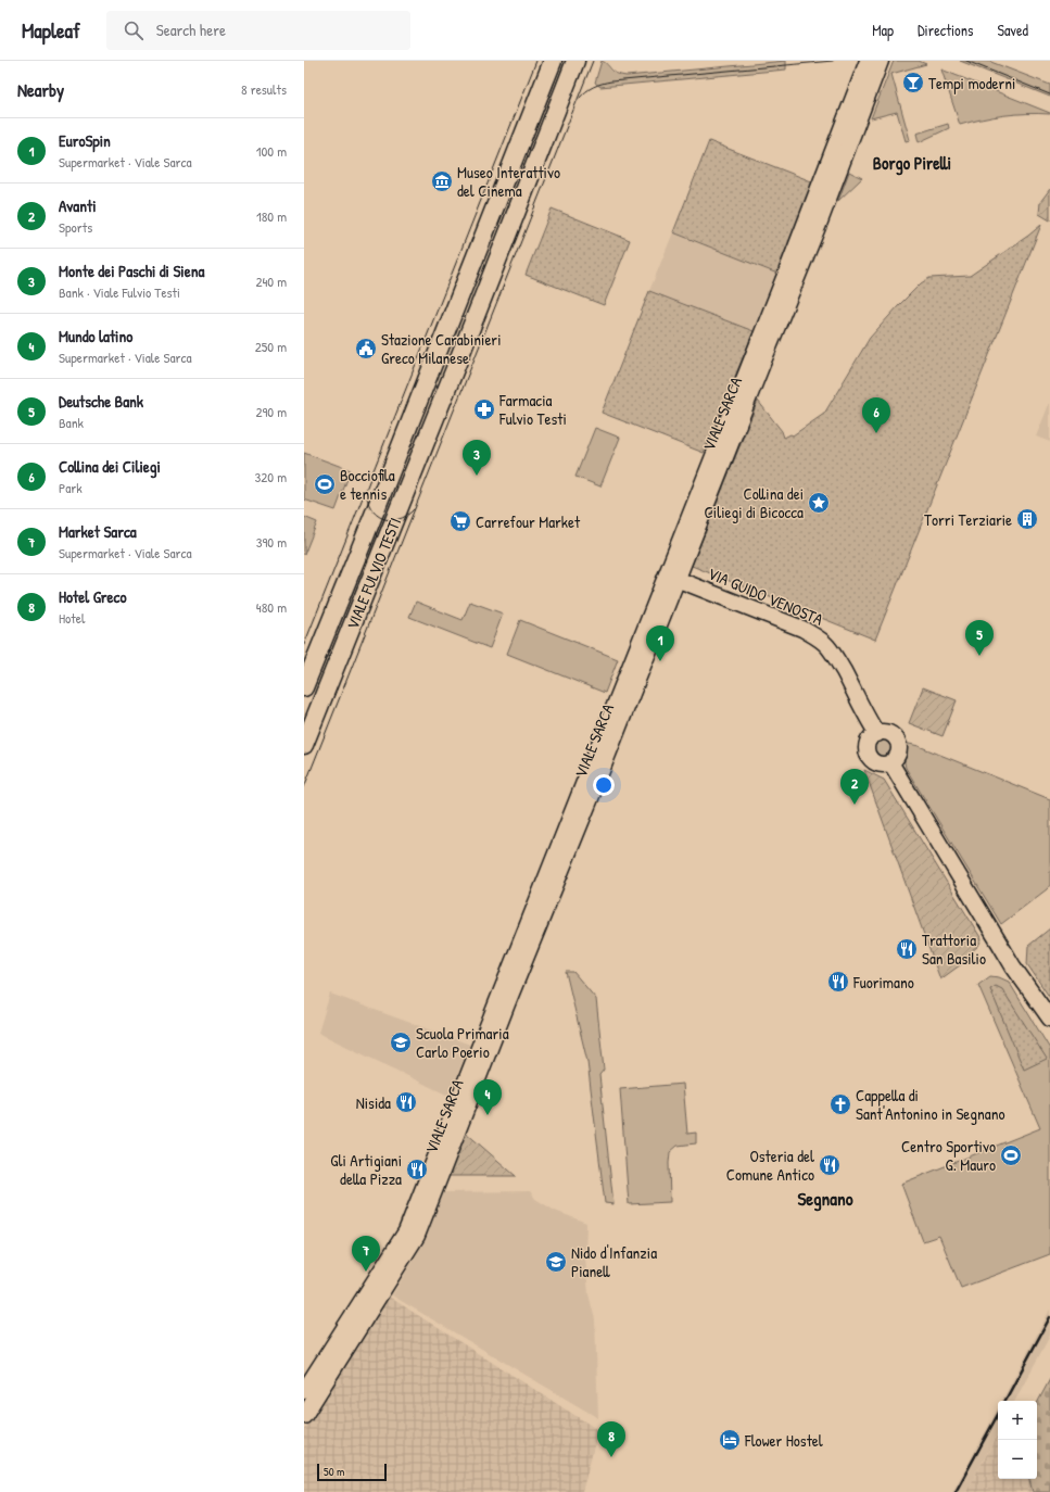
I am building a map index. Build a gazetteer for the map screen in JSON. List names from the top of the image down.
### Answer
{
  "streets": {
    "main road": ["VIALE FULVIO TESTI"],
    "street": ["VIALE SARCA", "VIA GUIDO VENOSTA"]
  },
  "crossings": [
    ["VIALE SARCA", "VIA GUIDO VENOSTA"]
  ],
  "districts": ["Borgo Pirelli", "Segnano"],
  "places": {
    "bar": ["Tempi moderni"],
    "museum": ["Museo Interattivo del Cinema"],
    "public building": ["Stazione Carabinieri Greco Milanese"],
    "pharmacy": ["Farmacia Fulvio Testi"],
    "sports": ["Bocciofila e tennis", "Centro Sportivo G. Mauro"],
    "place": ["Collina dei Ciliegi di Bicocca"],
    "building": ["Torri Terziarie"],
    "supermarket": ["Carrefour Market"],
    "restaurant": [
      "Trattoria San Basilio",
      "Fuorimano",
      "Nisida",
      "Osteria del Comune Antico",
      "Gli Artigiani della Pizza"
    ],
    "school or university": ["Scuola Primaria Carlo Poerio", "Nido d'Infanzia Pianell"],
    "church": ["Cappella di Sant'Antonino in Segnano"],
    "hotel": ["Flower Hostel"]
  },
  "scale_bar": "50 m",
  "page": {
    "header": "Mapleaf",
    "search": "Search here",
    "nav": ["Map", "Directions", "Saved"],
    "heading": ["Nearby", "8 results"],
    "list": [
      {
        "mark": "1",
        "name": "EuroSpin",
        "note": "Supermarket · Viale Sarca",
        "value": "100 m"
      },
      {
        "mark": "2",
        "name": "Avanti",
        "note": "Sports",
        "value": "180 m"
      },
      {
        "mark": "3",
        "name": "Monte dei Paschi di Siena",
        "note": "Bank · Viale Fulvio Testi",
        "value": "240 m"
      },
      {
        "mark": "4",
        "name": "Mundo latino",
        "note": "Supermarket · Viale Sarca",
        "value": "250 m"
      },
      {
        "mark": "5",
        "name": "Deutsche Bank",
        "note": "Bank",
        "value": "290 m"
      },
      {
        "mark": "6",
        "name": "Collina dei Ciliegi",
        "note": "Park",
        "value": "320 m"
      },
      {
        "mark": "7",
        "name": "Market Sarca",
        "note": "Supermarket · Viale Sarca",
        "value": "390 m"
      },
      {
        "mark": "8",
        "name": "Hotel Greco",
        "note": "Hotel",
        "value": "480 m"
      }
    ],
    "pins": [
      "6",
      "3",
      "5",
      "1",
      "2",
      "4",
      "7",
      "8"
    ],
    "map_buttons": ["+", "−"],
    "scale": "50 m"
  }
}
